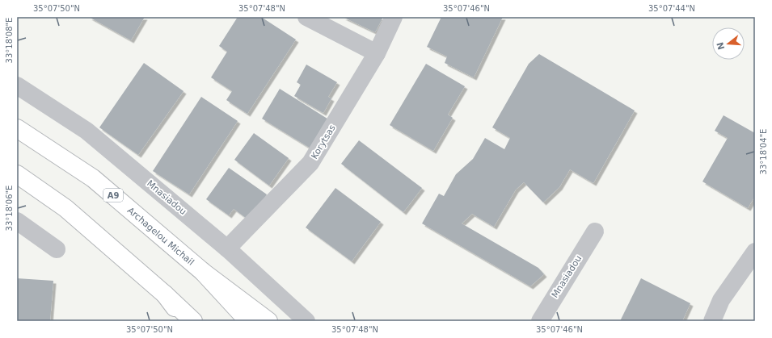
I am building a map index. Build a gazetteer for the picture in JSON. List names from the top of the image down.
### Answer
{
  "streets": {
    "highway": ["A9", "Archagelou Michail"],
    "street": ["Korytsas", "Mnasiadou"]
  },
  "crossings": [
    ["Korytsas", "Mnasiadou"]
  ],
  "north": "left",
  "coordinates": [
    "35°07'50\"N",
    "35°07'48\"N",
    "35°07'46\"N",
    "35°07'44\"N",
    "33°18'08\"E",
    "33°18'04\"E",
    "33°18'06\"E"
  ]
}
